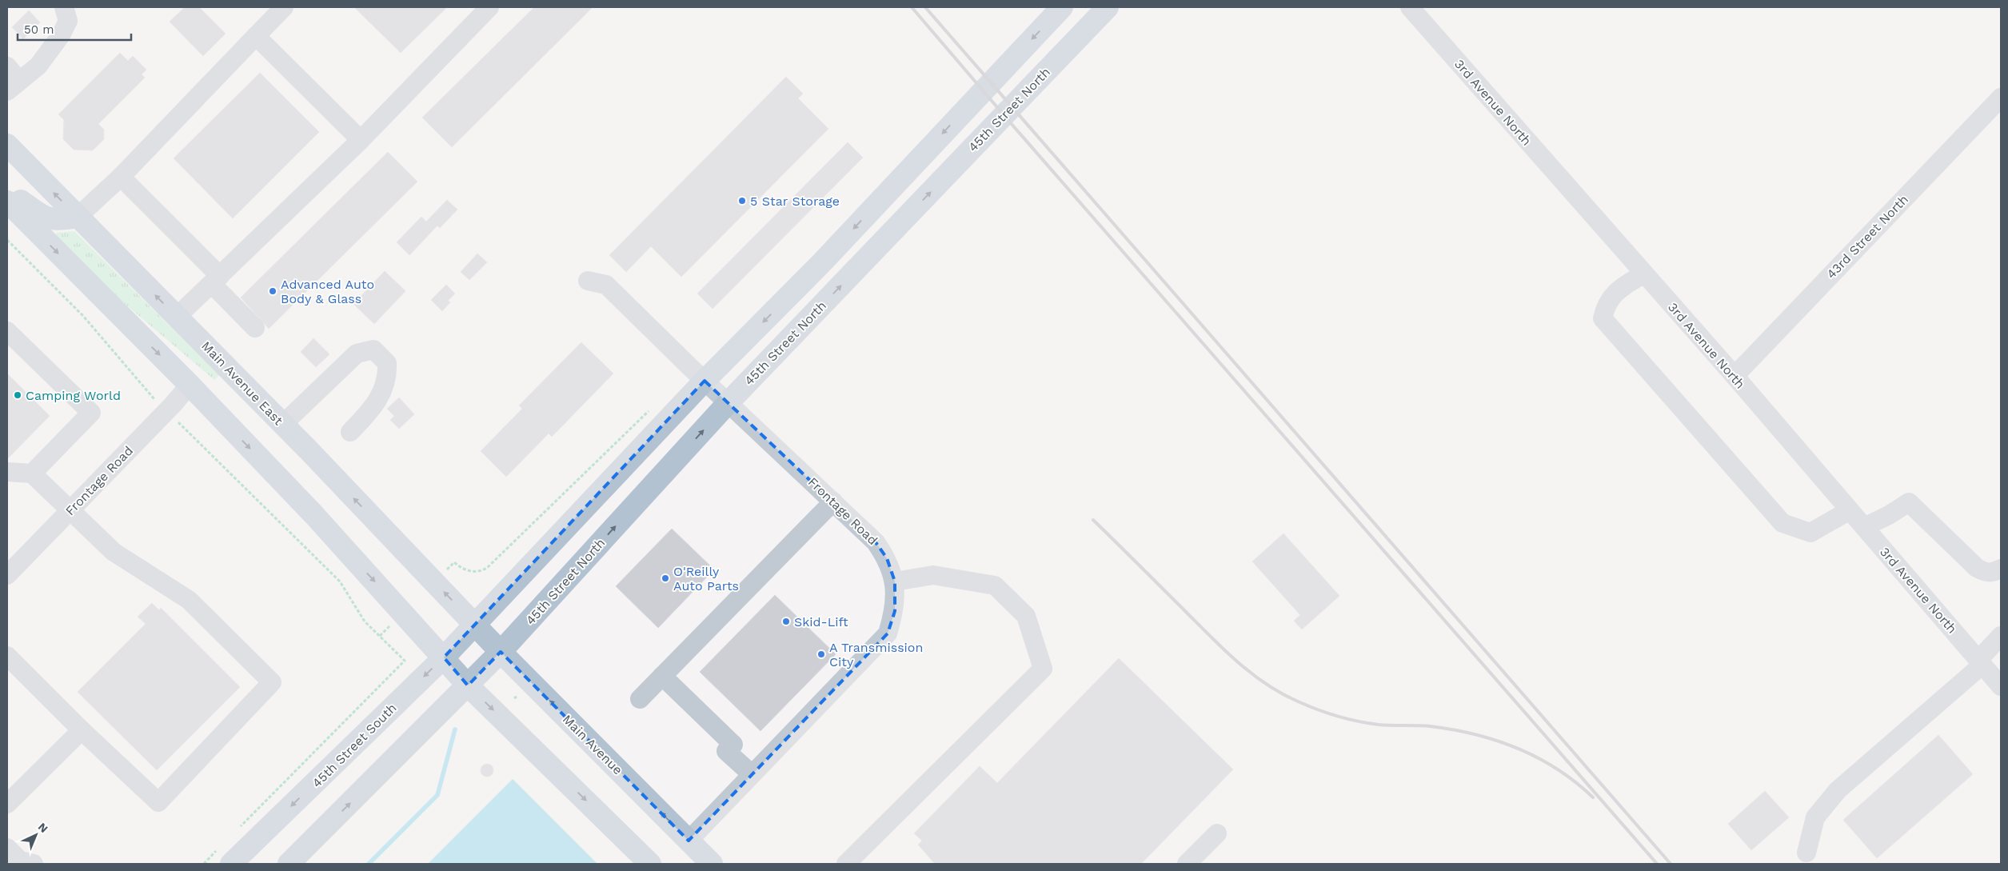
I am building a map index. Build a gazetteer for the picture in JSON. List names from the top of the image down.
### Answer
{
  "streets": {
    "main road": [
      "45th Street North",
      "Main Avenue East",
      "Main Avenue",
      "45th Street South"
    ],
    "street": ["3rd Avenue North", "43rd Street North", "Frontage Road"]
  },
  "crossings": [
    ["3rd Avenue North", "43rd Street North"],
    ["45th Street North", "Frontage Road"],
    ["45th Street North", "Main Avenue"],
    ["Main Avenue East", "Main Avenue"],
    ["Main Avenue East", "45th Street South"],
    ["Frontage Road", "Main Avenue"],
    ["Main Avenue", "45th Street South"]
  ],
  "places": [
    "5 Star Storage",
    "Advanced Auto Body & Glass",
    "Camping World",
    "O'Reilly Auto Parts",
    "Skid-Lift",
    "A Transmission City"
  ],
  "scale_bar": "50 m",
  "north": "top right"
}
